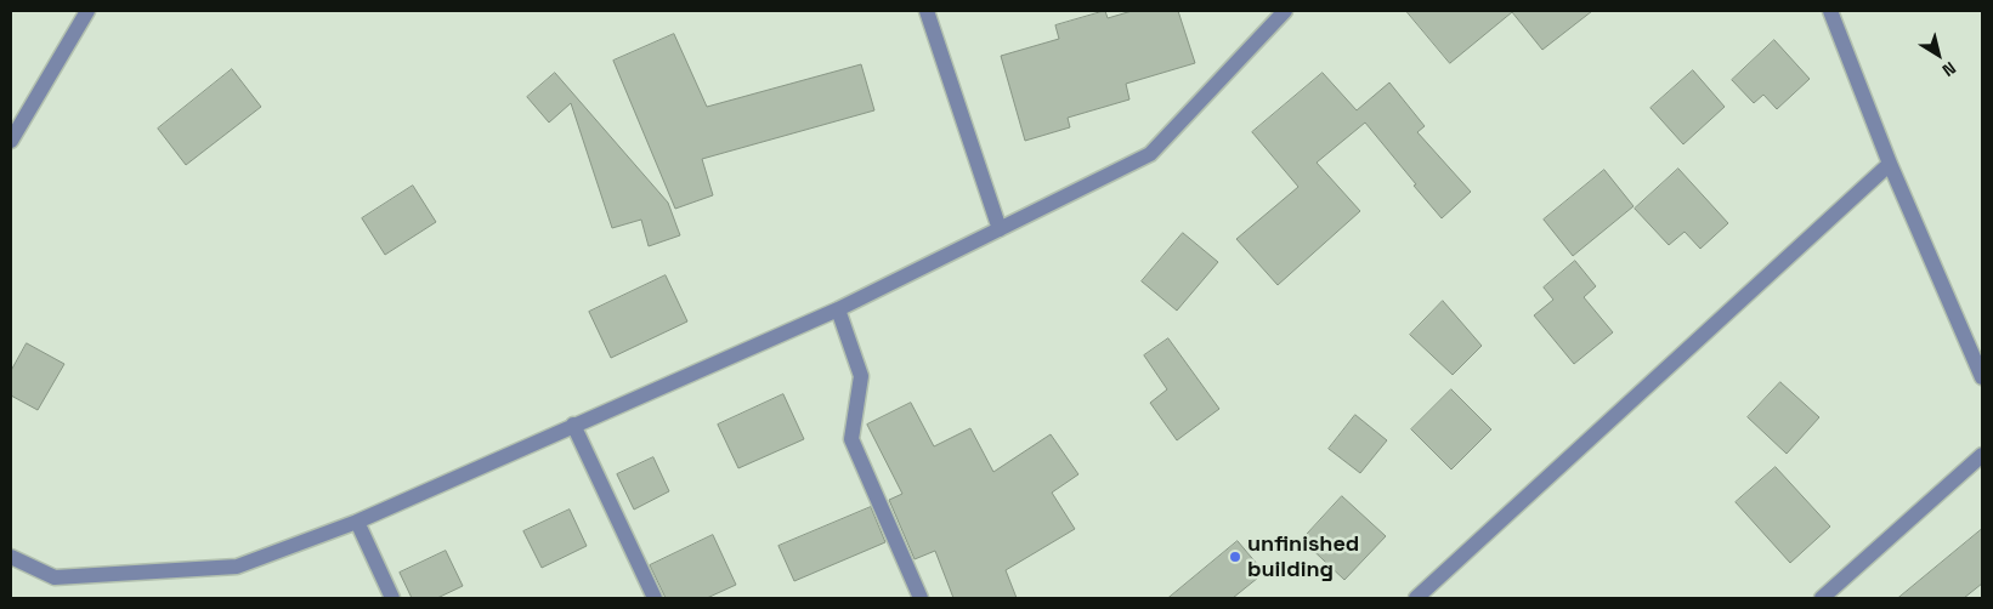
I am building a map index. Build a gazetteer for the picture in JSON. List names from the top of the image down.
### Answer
{
  "places": ["unfinished building"],
  "north": "bottom right"
}
